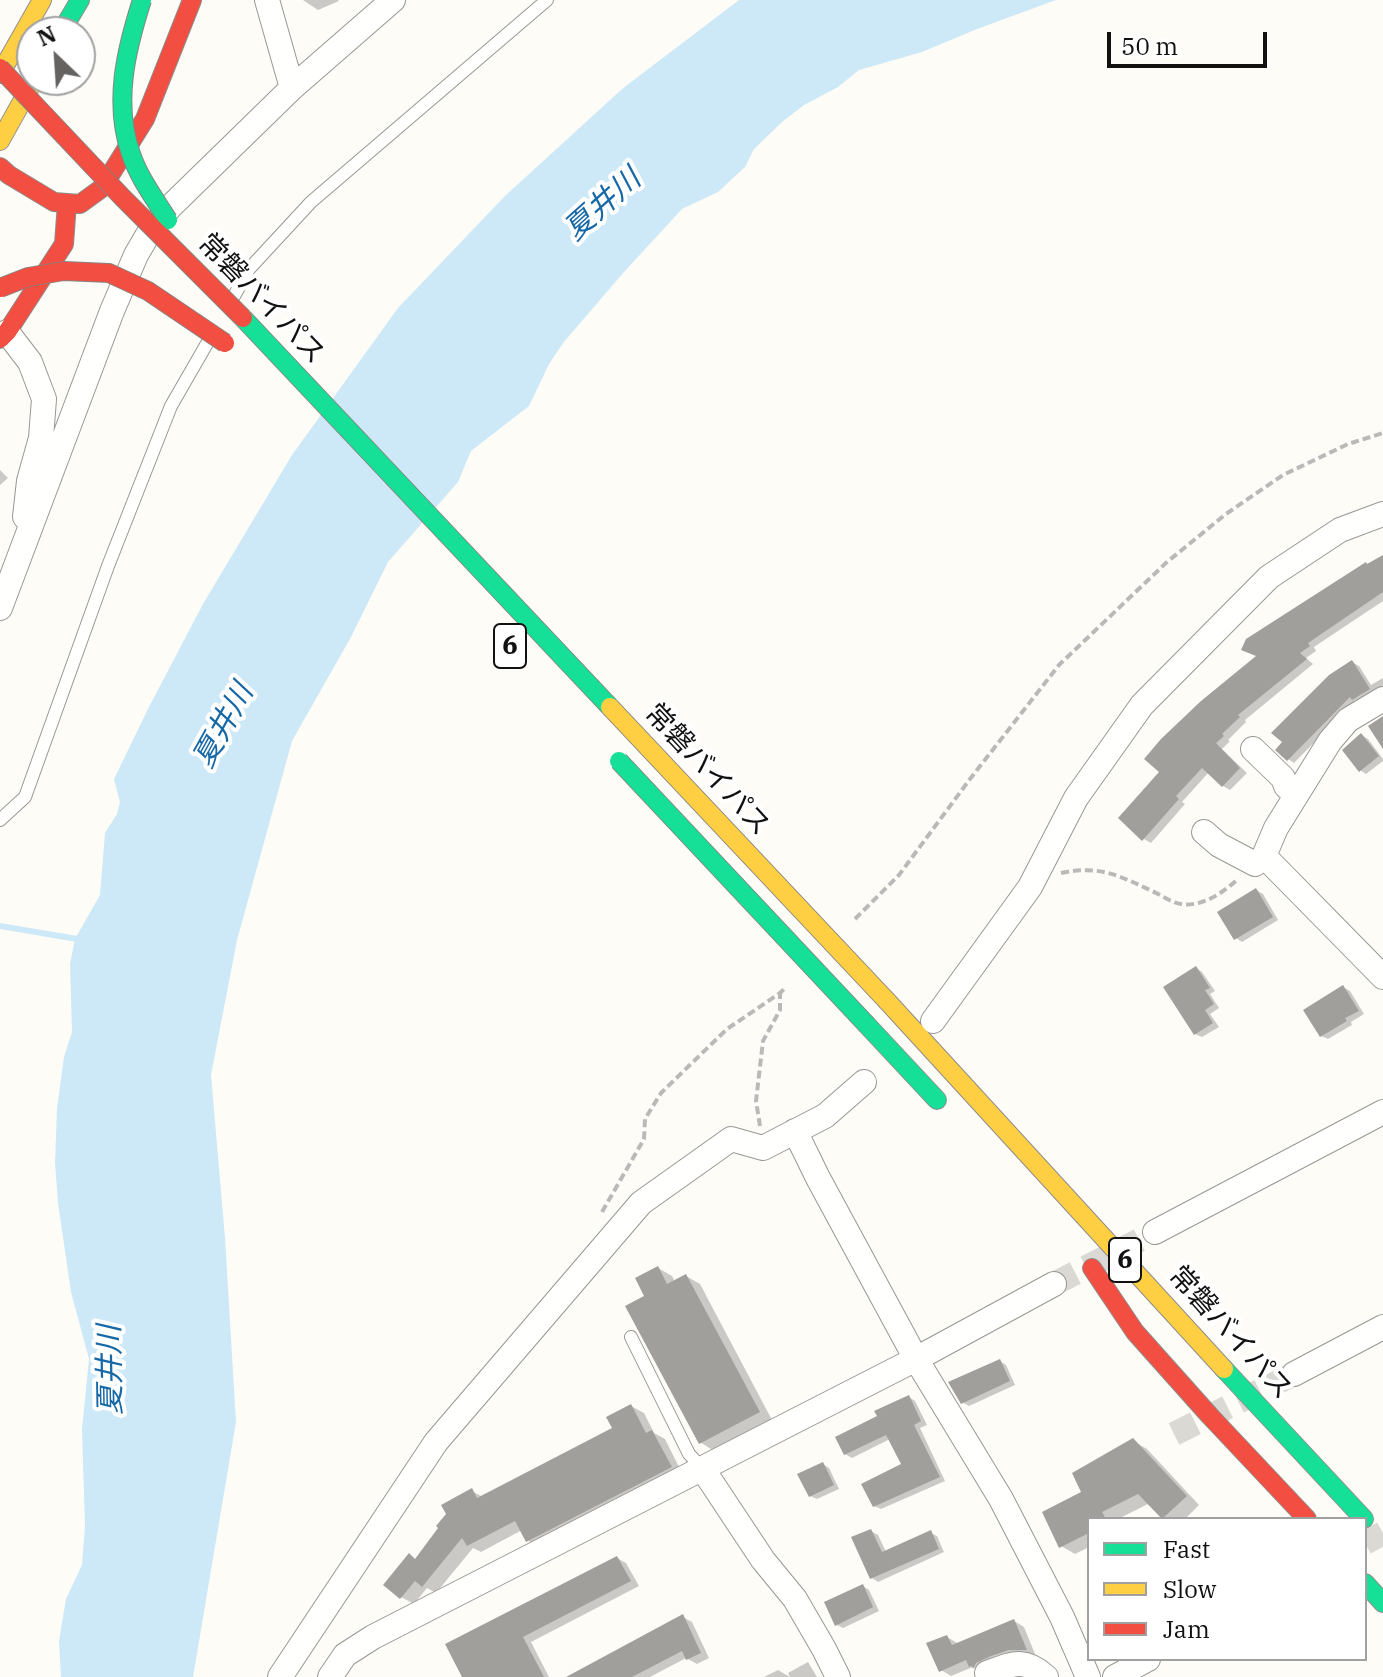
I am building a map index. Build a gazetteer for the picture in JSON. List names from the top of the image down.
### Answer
{
  "streets": {
    "main road": ["常磐バイパス", "6"]
  },
  "water": ["夏井川"],
  "legend": ["Fast", "Slow", "Jam"],
  "scale_bar": "50 m",
  "north": "top left"
}
